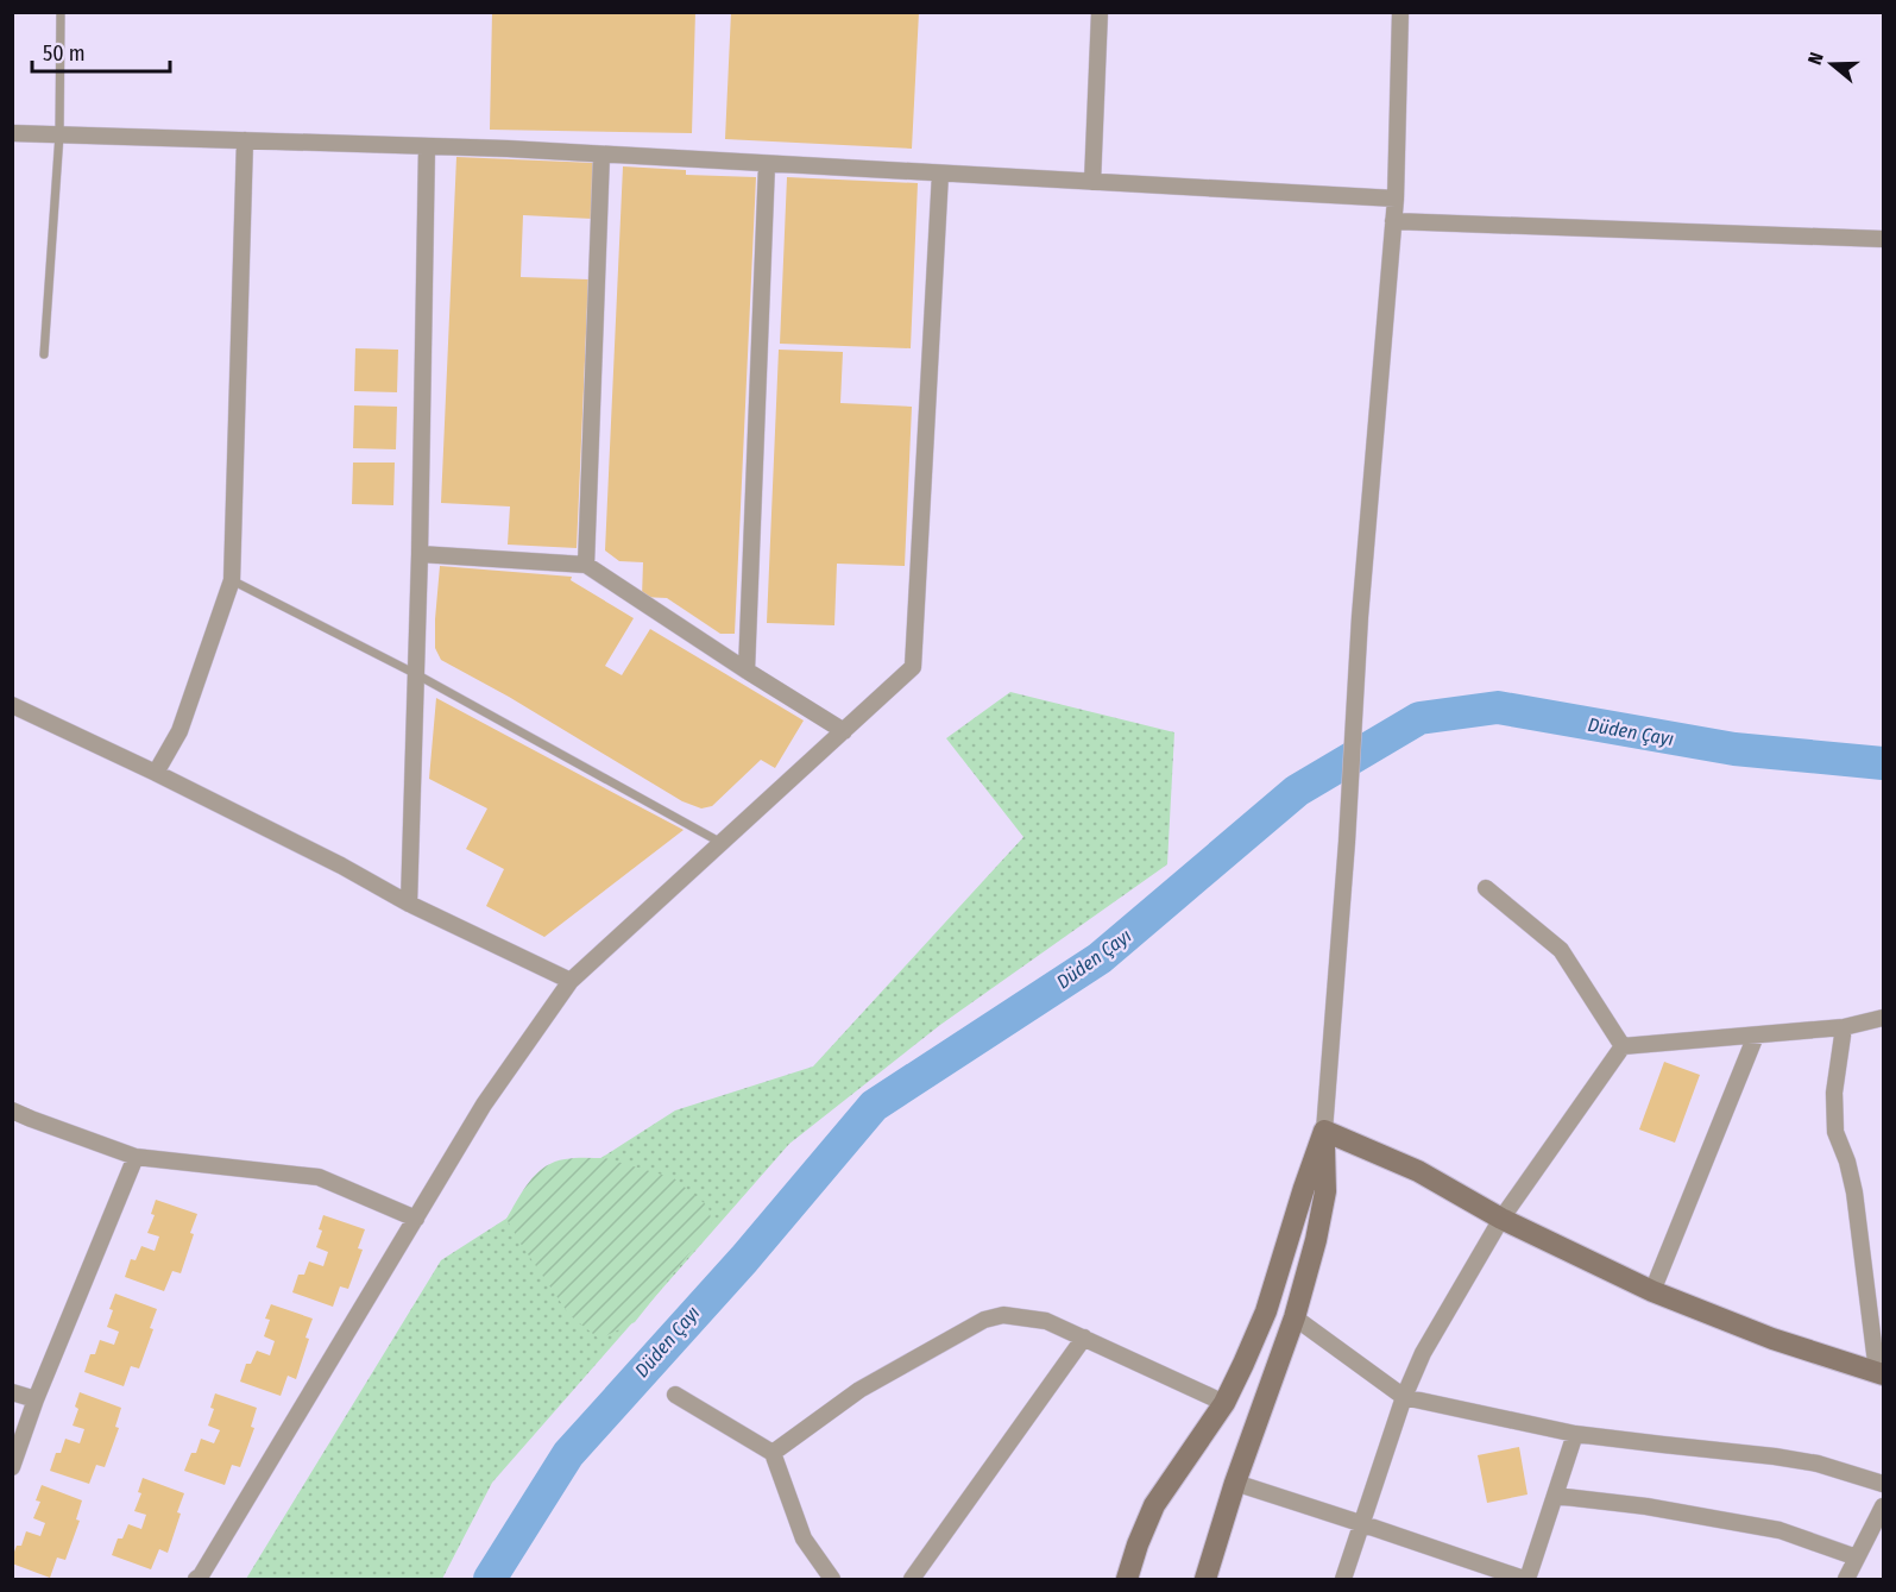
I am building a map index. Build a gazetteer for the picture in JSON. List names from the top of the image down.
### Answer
{
  "water": ["Düden Çayı"],
  "scale_bar": "50 m",
  "north": "left"
}
